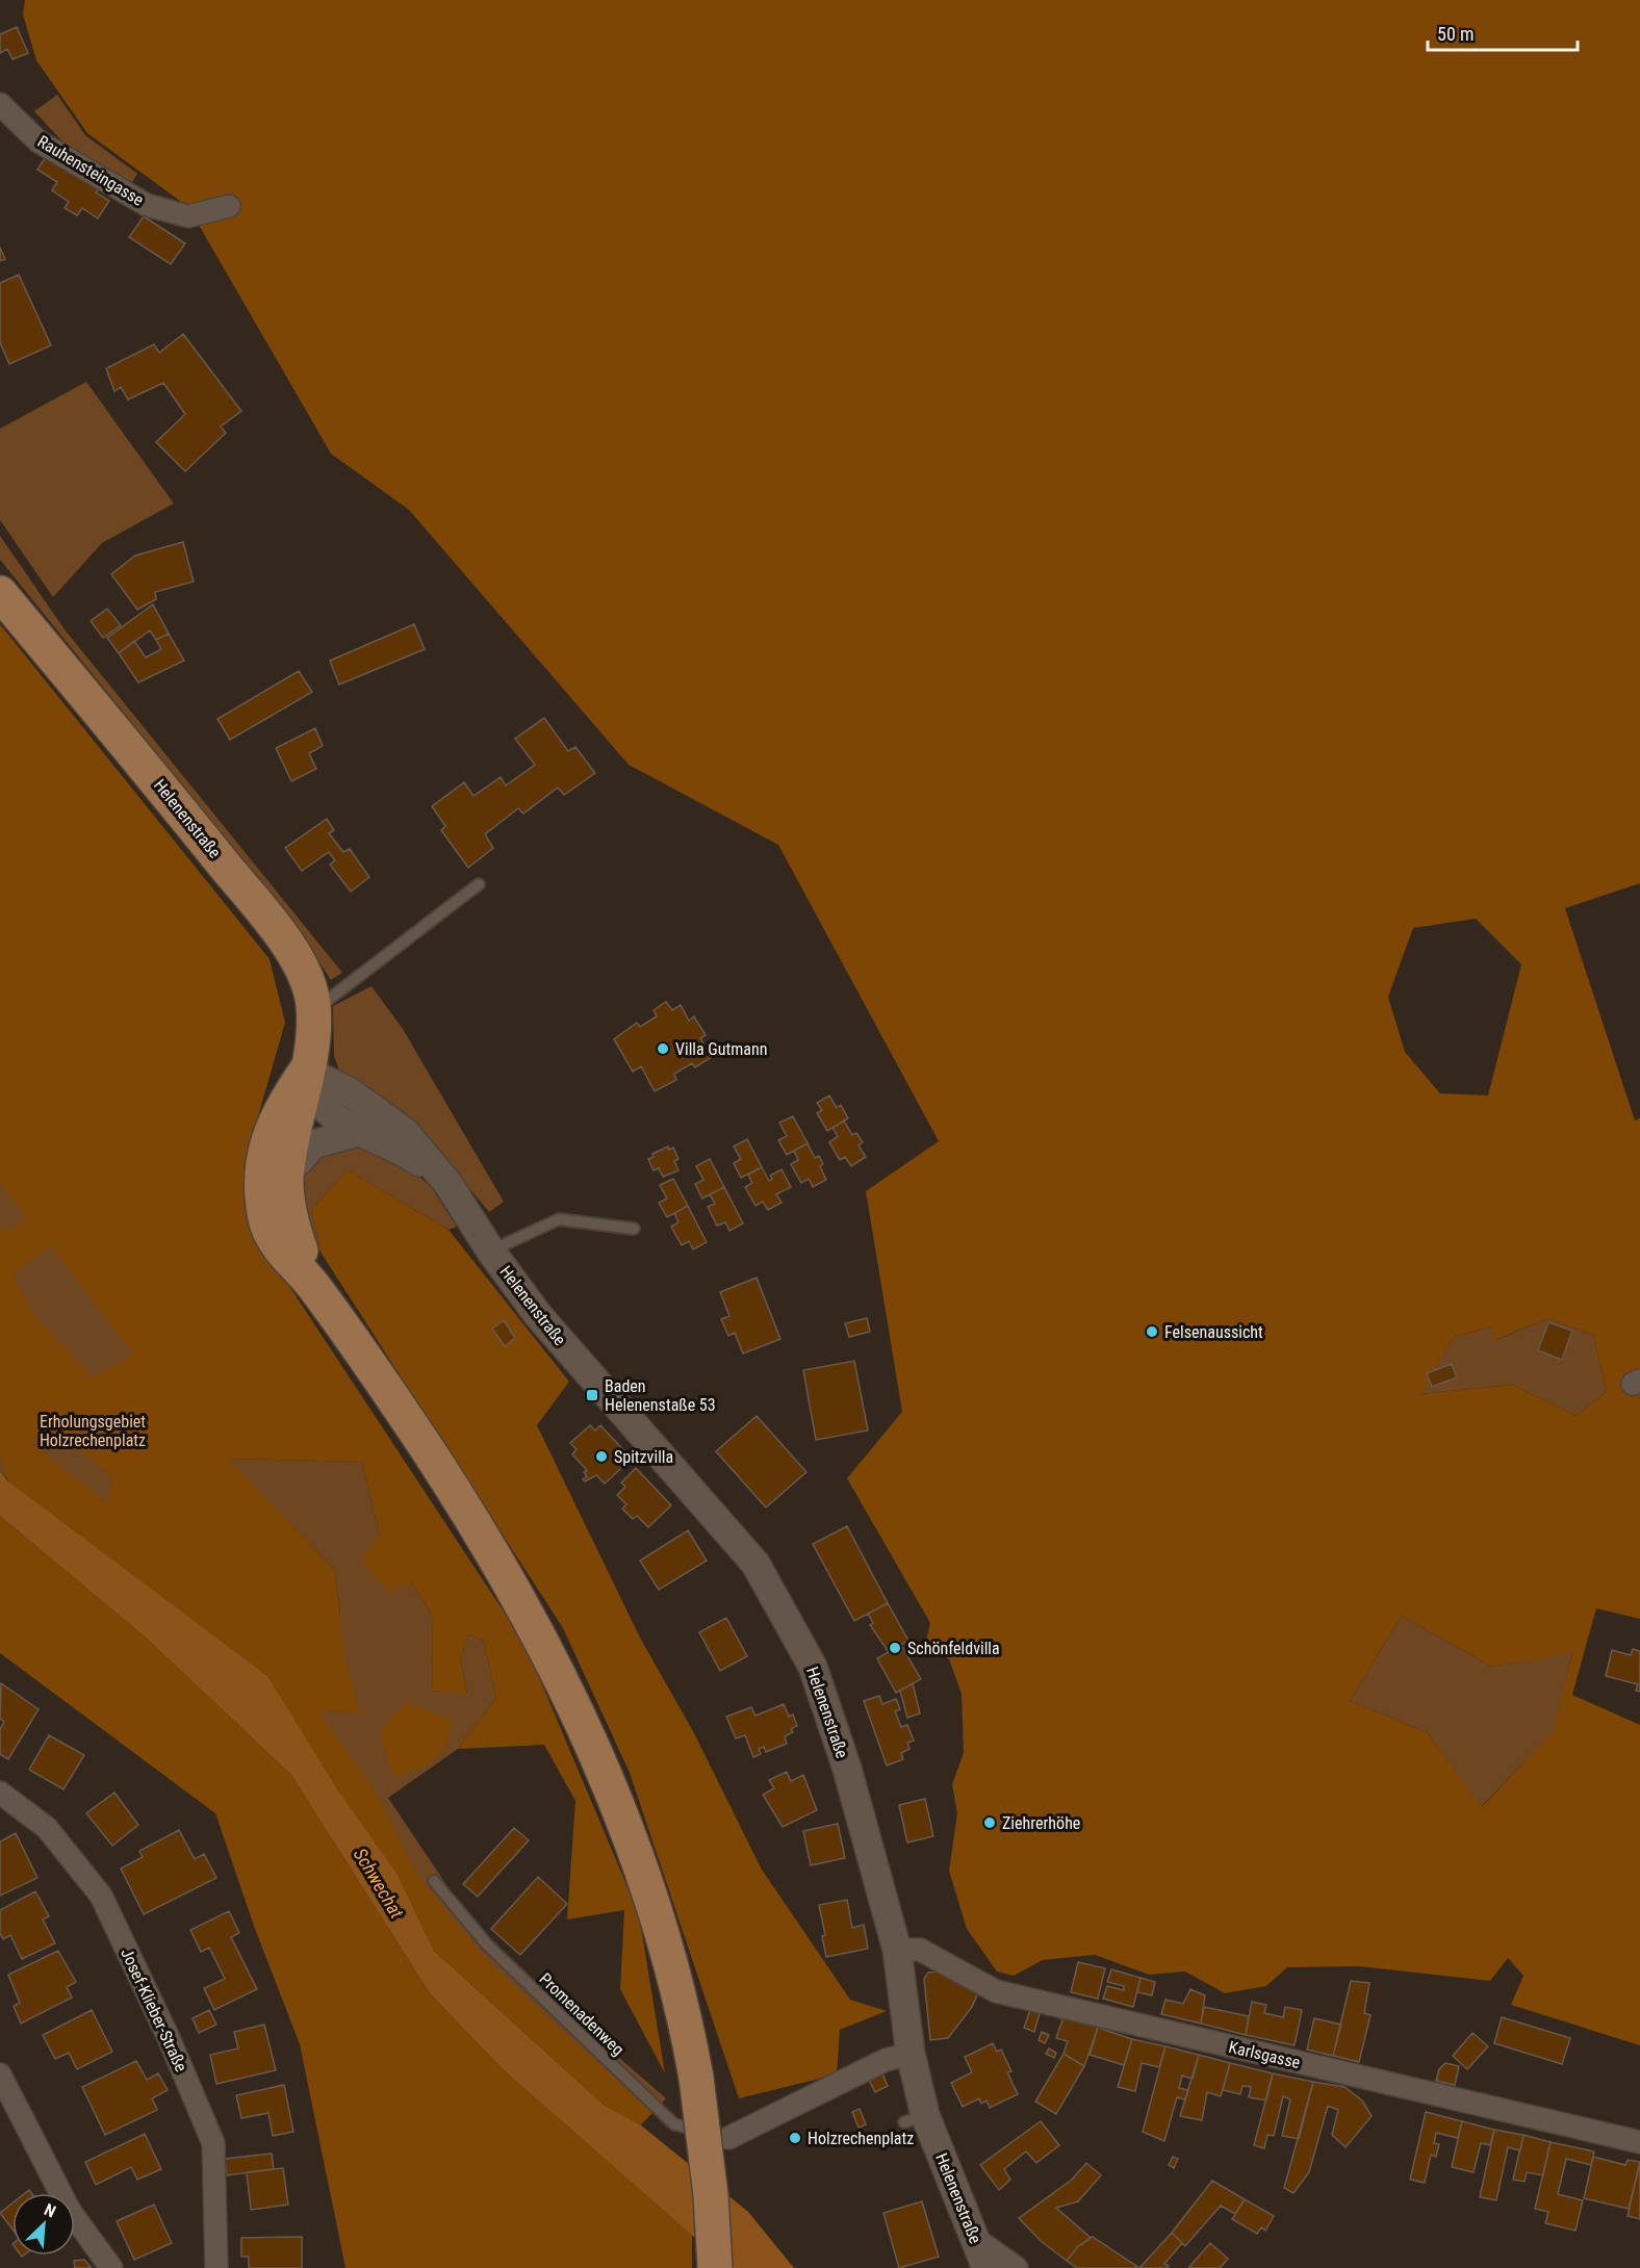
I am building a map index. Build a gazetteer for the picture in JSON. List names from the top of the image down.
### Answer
{
  "streets": {
    "main road": ["Helenenstraße"],
    "street": ["Rauhensteingasse", "Josef-Klieber-Straße", "Karlsgasse"],
    "lane": ["Promenadenweg"]
  },
  "crossings": [
    ["Helenenstraße", "Karlsgasse"]
  ],
  "water": ["Schwechat"],
  "parks": ["Erholungsgebiet Holzrechenplatz"],
  "places": {
    "other": [
      "Villa Gutmann",
      "Felsenaussicht",
      "Spitzvilla",
      "Schönfeldvilla",
      "Ziehrerhöhe",
      "Holzrechenplatz"
    ],
    "transit": ["Baden Helenenstaße 53"]
  },
  "scale_bar": "50 m",
  "north": "top right"
}
